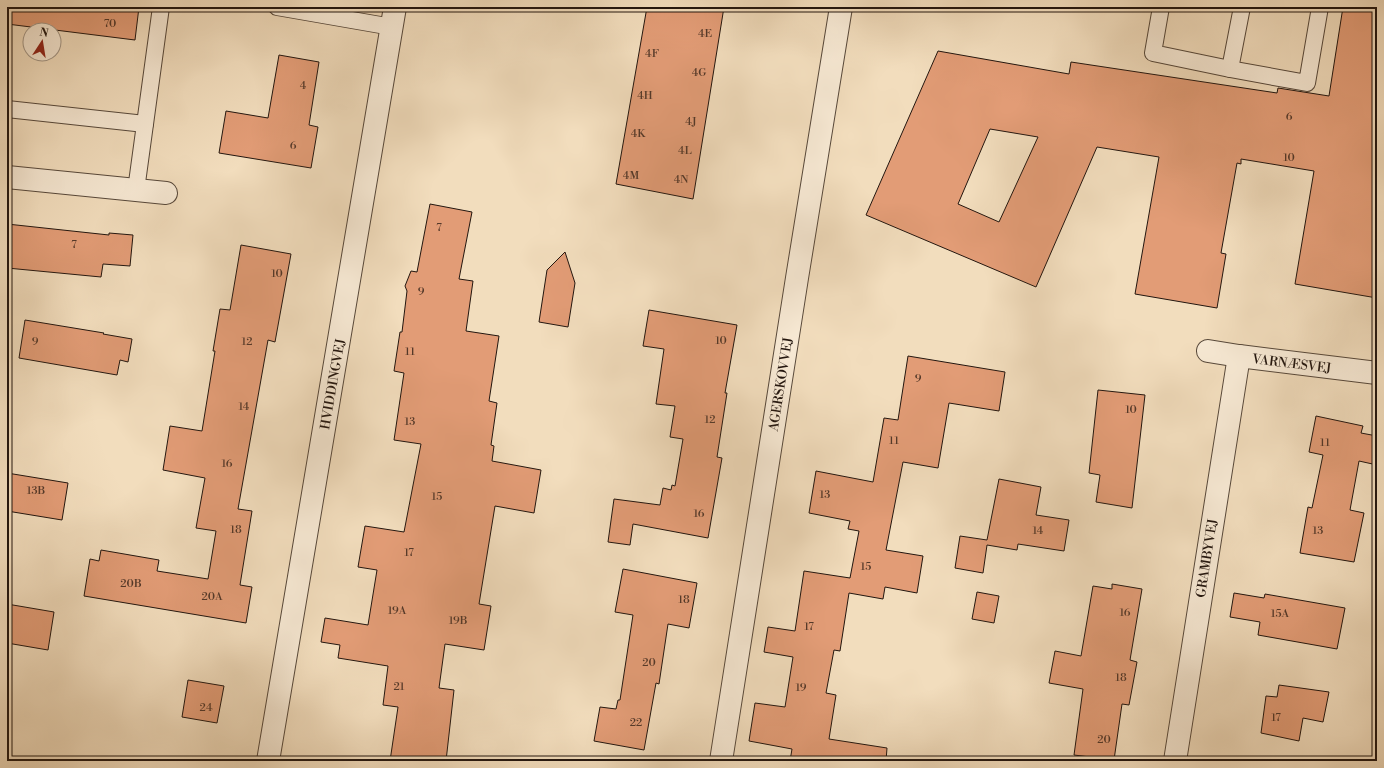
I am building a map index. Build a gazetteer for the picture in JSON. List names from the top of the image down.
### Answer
{
  "streets": {
    "street": [
      "VARNÆSVEJ",
      "HVIDDINGVEJ",
      "AGERSKOVVEJ",
      "GRAMBYVEJ"
    ]
  },
  "crossings": [
    ["VARNÆSVEJ", "GRAMBYVEJ"]
  ],
  "house_numbers": [
    "70",
    "4E",
    "4F",
    "4G",
    "4",
    "4H",
    "6",
    "4J",
    "4K",
    "6",
    "4L",
    "10",
    "4M",
    "4N",
    "7",
    "7",
    "10",
    "9",
    "10",
    "9",
    "12",
    "11",
    "9",
    "14",
    "10",
    "12",
    "13",
    "11",
    "11",
    "16",
    "13B",
    "13",
    "15",
    "16",
    "18",
    "14",
    "13",
    "17",
    "15",
    "20B",
    "20A",
    "18",
    "19A",
    "16",
    "15A",
    "19B",
    "17",
    "20",
    "18",
    "21",
    "19",
    "24",
    "17",
    "22",
    "20"
  ],
  "north": "top"
}
